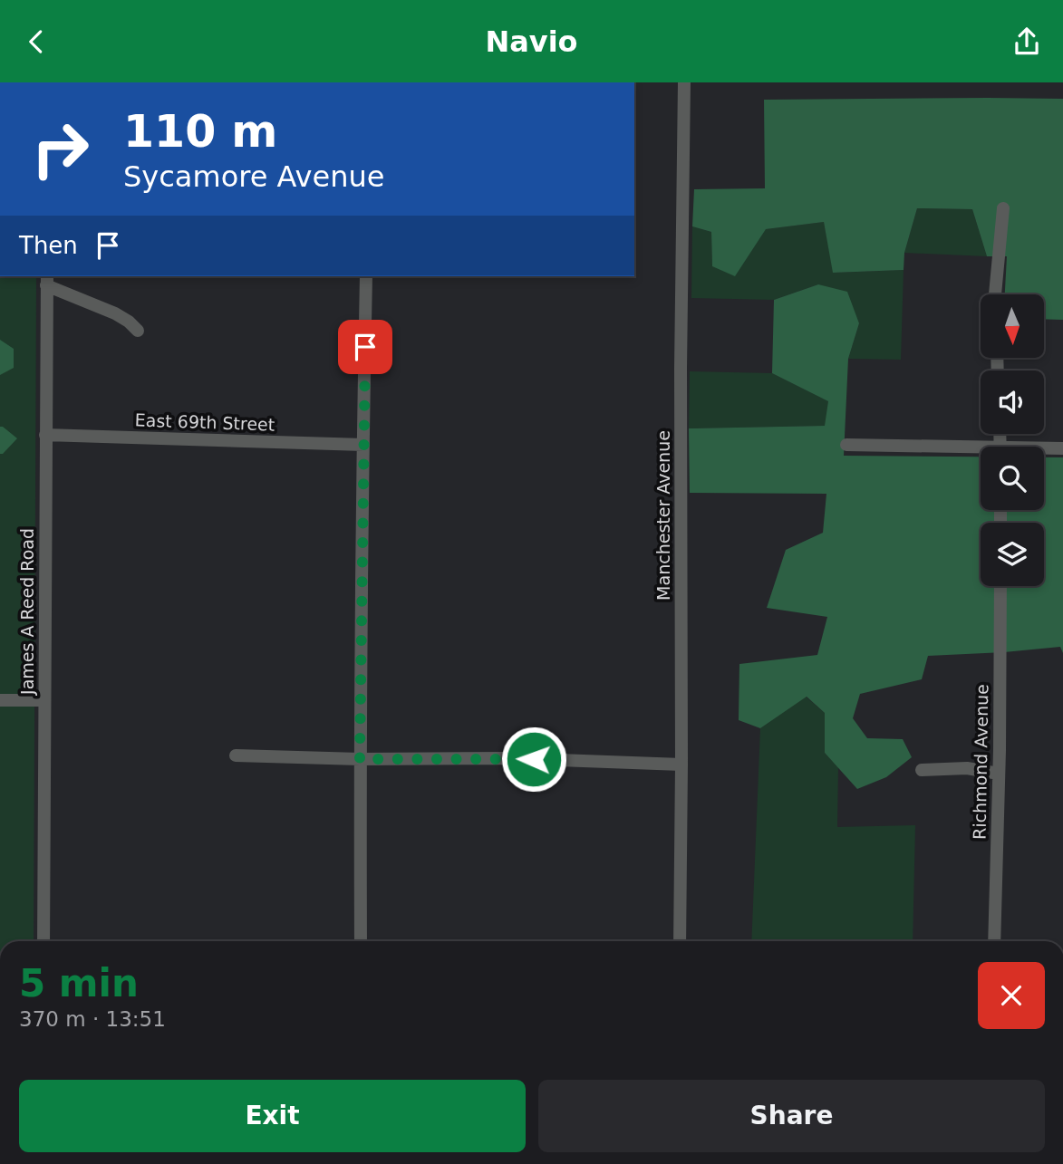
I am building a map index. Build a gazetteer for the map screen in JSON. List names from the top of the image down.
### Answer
{
  "streets": {
    "street": [
      "East 69th Street",
      "Manchester Avenue",
      "James A Reed Road",
      "Richmond Avenue"
    ]
  },
  "crossings": [
    ["East 69th Street", "James A Reed Road"]
  ],
  "north": "bottom",
  "page": {
    "header": "Navio",
    "turn": ["110 m", "Sycamore Avenue"],
    "then": "Then",
    "heading": ["5 min", "370 m · 13:51"],
    "buttons": ["Exit", "Share"]
  }
}
